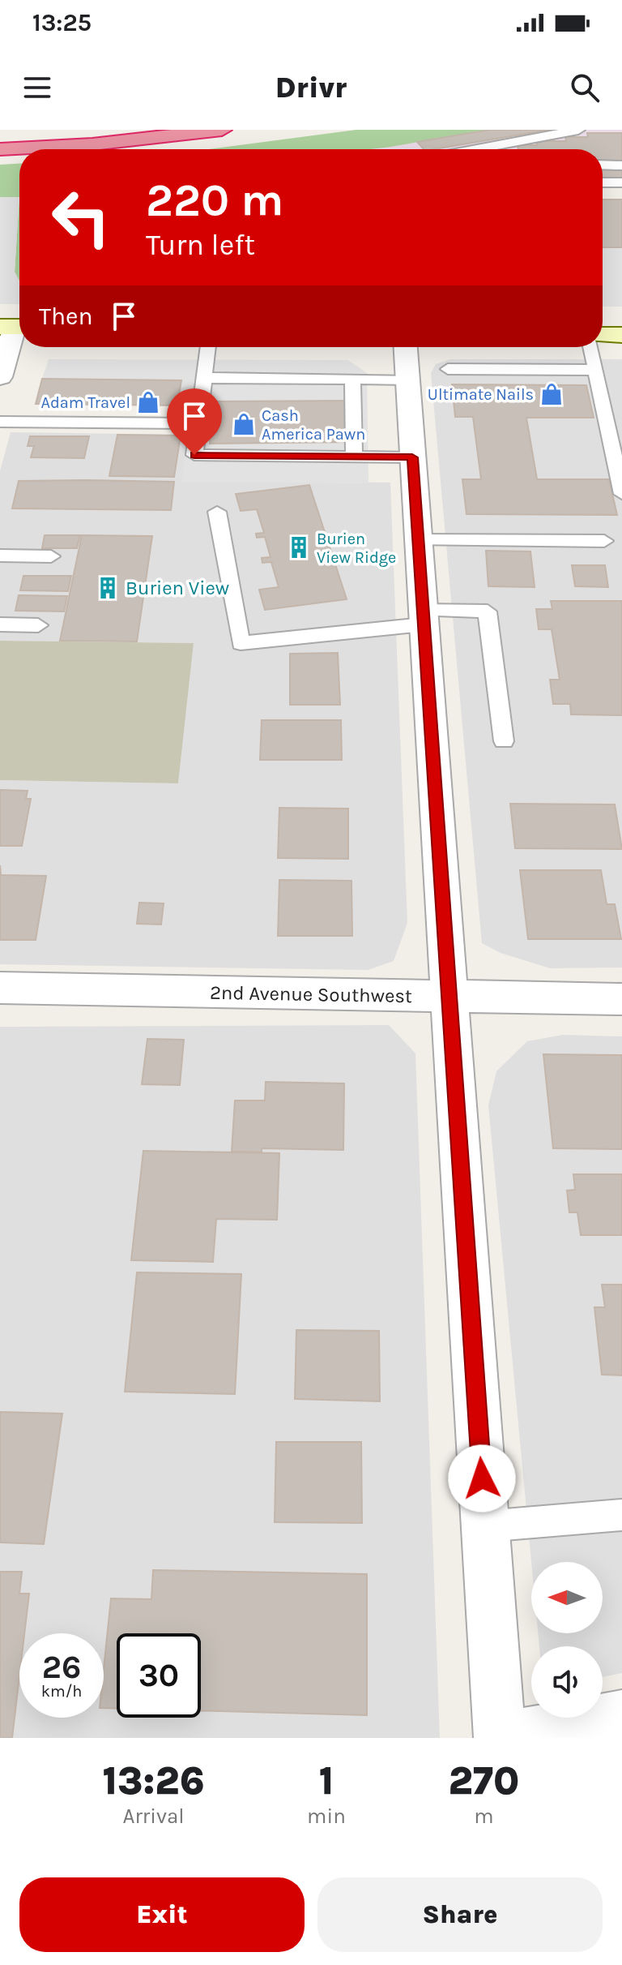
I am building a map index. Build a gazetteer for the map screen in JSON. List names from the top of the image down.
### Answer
{
  "streets": {
    "street": ["2nd Avenue Southwest"]
  },
  "places": {
    "shop": ["Ultimate Nails", "Adam Travel", "Cash America Pawn"],
    "building": ["Burien View Ridge", "Burien View"]
  },
  "north": "left",
  "page": {
    "status": "13:25",
    "header": "Drivr",
    "turn": ["220 m", "Turn left"],
    "then": "Then",
    "speed": "26 km/h",
    "limit": "30",
    "eta": [
      "13:26",
      "Arrival",
      "1",
      "min",
      "270",
      "m"
    ],
    "buttons": ["Exit", "Share"]
  }
}
